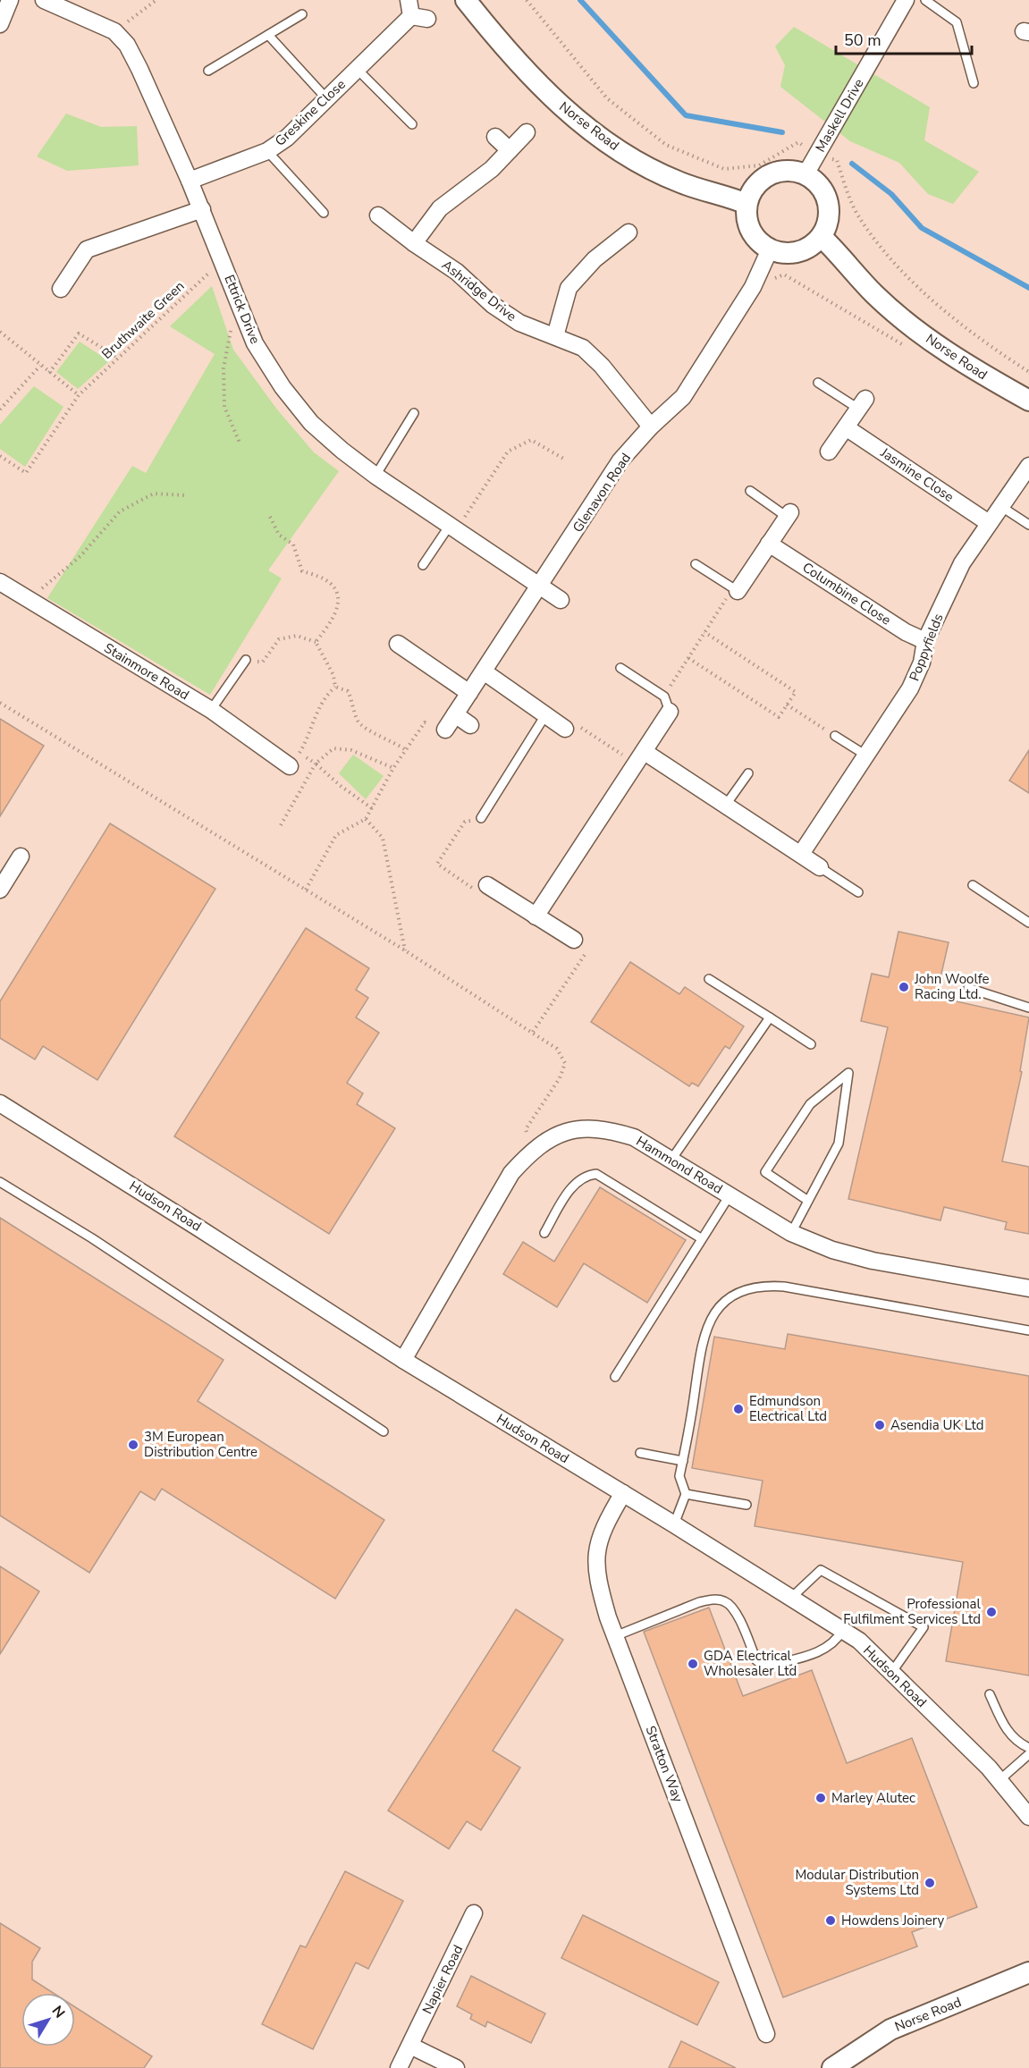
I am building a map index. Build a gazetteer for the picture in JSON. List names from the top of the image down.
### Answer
{
  "streets": {
    "street": [
      "Greskine Close",
      "Maskell Drive",
      "Norse Road",
      "Ashridge Drive",
      "Ettrick Drive",
      "Jasmine Close",
      "Glenavon Road",
      "Columbine Close",
      "Poppyfields",
      "Stainmore Road",
      "Hammond Road",
      "Hudson Road",
      "Stratton Way",
      "Napier Road"
    ],
    "path": ["Bruthwaite Green"]
  },
  "crossings": [
    ["Greskine Close", "Ettrick Drive"],
    ["Maskell Drive", "Norse Road"],
    ["Maskell Drive", "Glenavon Road"],
    ["Norse Road", "Glenavon Road"],
    ["Ashridge Drive", "Glenavon Road"],
    ["Ettrick Drive", "Bruthwaite Green"],
    ["Ettrick Drive", "Glenavon Road"],
    ["Jasmine Close", "Poppyfields"],
    ["Columbine Close", "Poppyfields"],
    ["Hammond Road", "Hudson Road"],
    ["Hudson Road", "Stratton Way"]
  ],
  "places": [
    "John Woolfe Racing Ltd.",
    "Edmundson Electrical Ltd",
    "Asendia UK Ltd",
    "3M European Distribution Centre",
    "Professional Fulfilment Services Ltd",
    "GDA Electrical Wholesaler Ltd",
    "Marley Alutec",
    "Modular Distribution Systems Ltd",
    "Howdens Joinery"
  ],
  "scale_bar": "50 m",
  "north": "top right"
}
